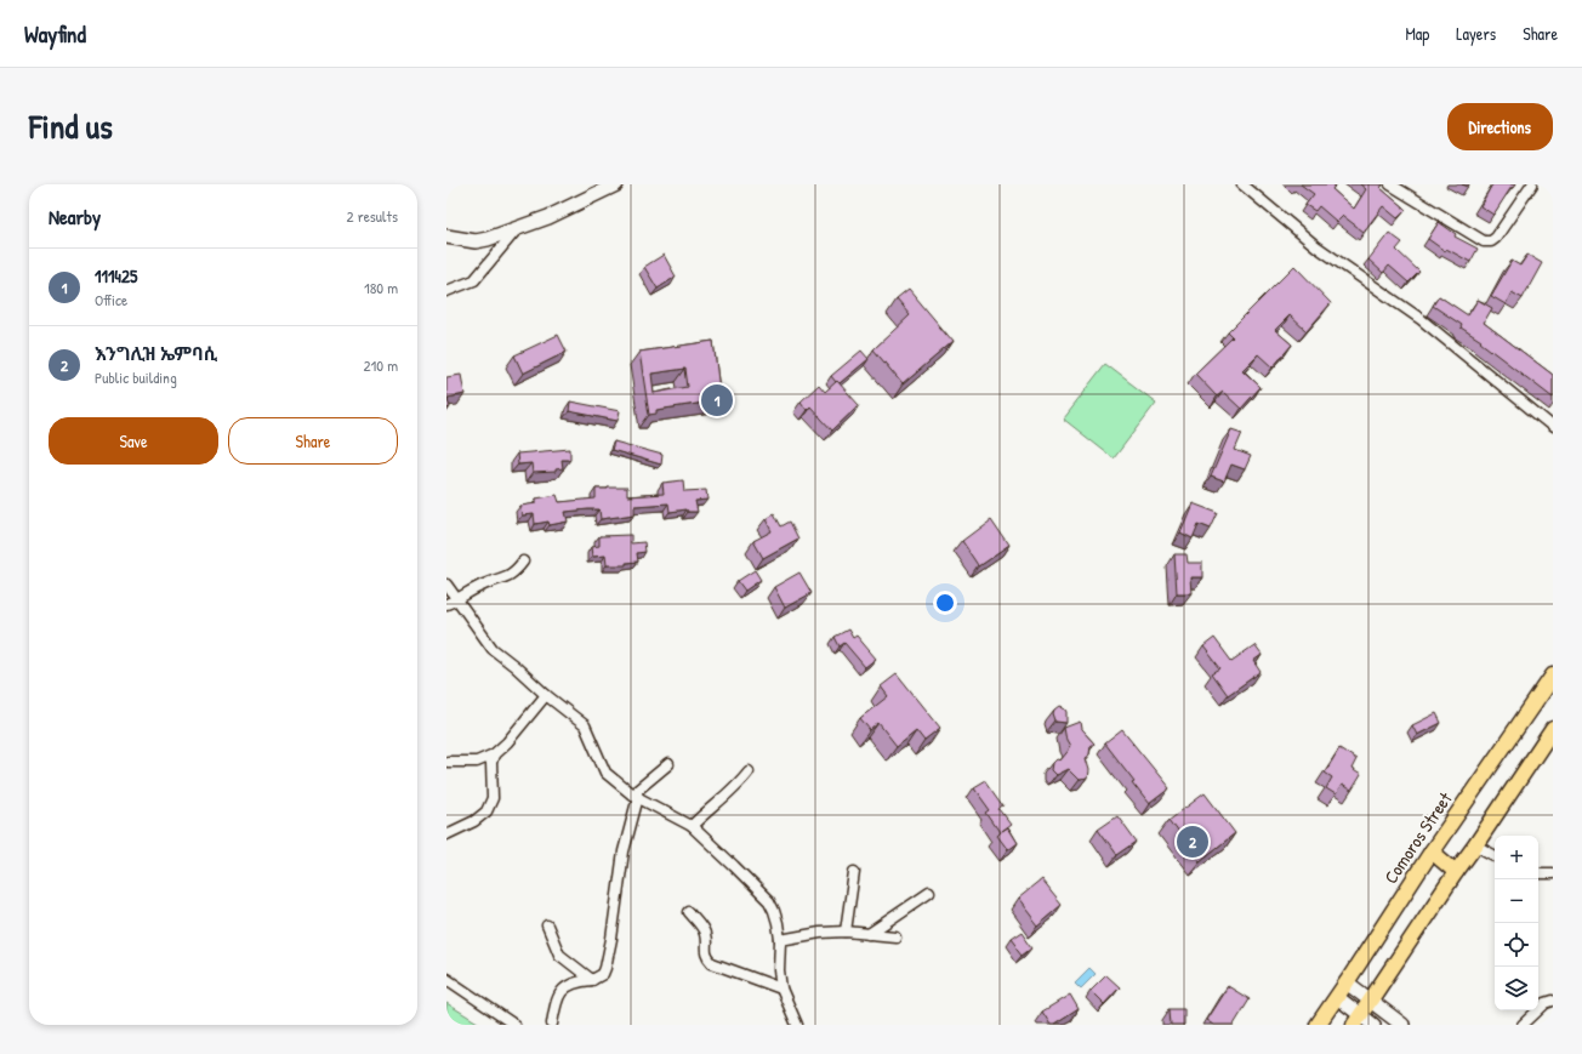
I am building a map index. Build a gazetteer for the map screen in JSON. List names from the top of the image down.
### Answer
{
  "streets": {
    "main road": ["Comoros Street"]
  },
  "page": {
    "header": "Wayfind",
    "nav": ["Map", "Layers", "Share"],
    "title": "Find us",
    "buttons": [
      "Directions",
      ["Save", "Share"]
    ],
    "heading": ["Nearby", "2 results"],
    "list": [
      {
        "mark": "1",
        "name": "111425",
        "note": "Office",
        "value": "180 m"
      },
      {
        "mark": "2",
        "name": "እንግሊዝ ኤምባሲ",
        "note": "Public building",
        "value": "210 m"
      }
    ],
    "pins": ["1", "2"],
    "map_buttons": ["+", "−"]
  }
}
